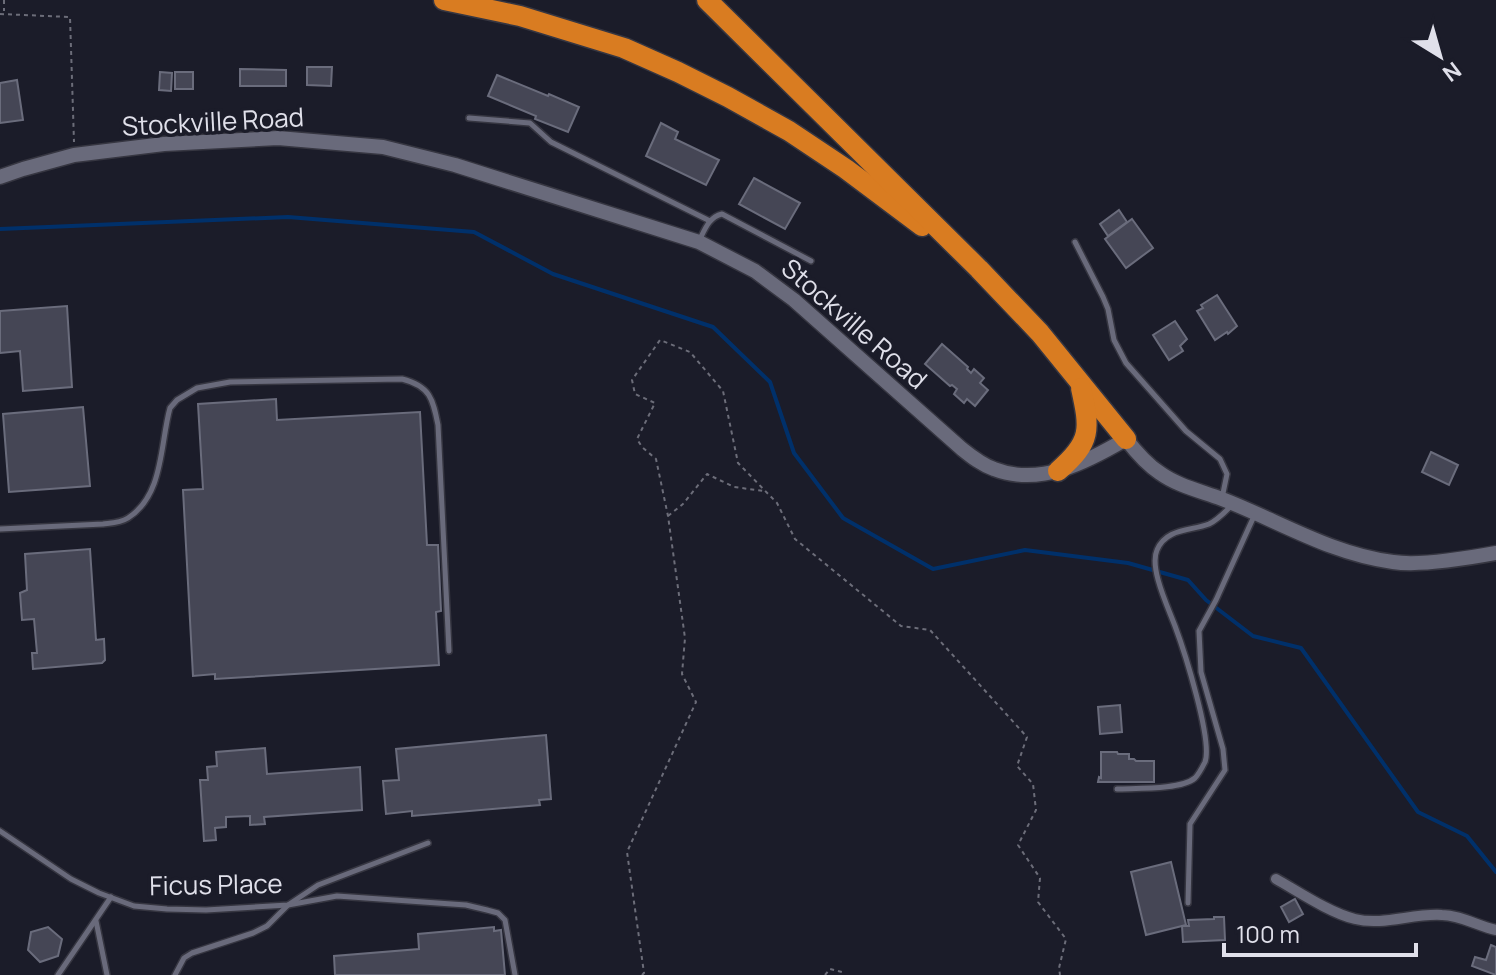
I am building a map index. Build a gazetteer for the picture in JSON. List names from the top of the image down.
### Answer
{
  "streets": {
    "street": ["Stockville Road"],
    "lane": ["Ficus Place"]
  },
  "scale_bar": "100 m",
  "north": "bottom right"
}
